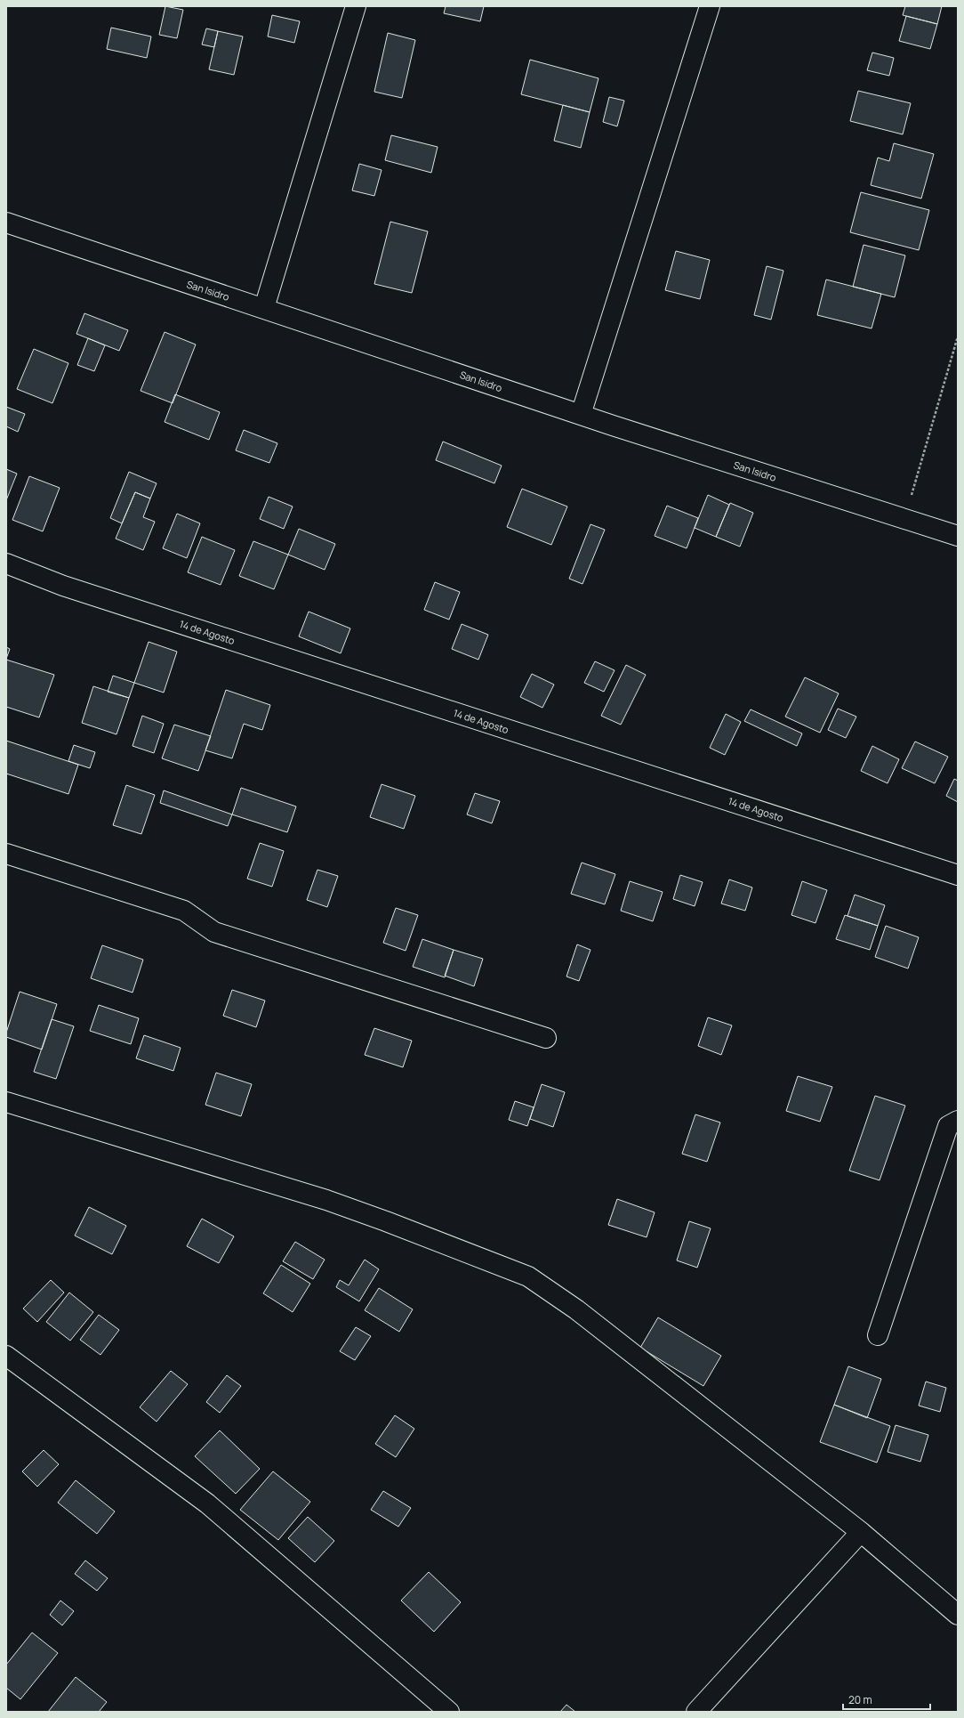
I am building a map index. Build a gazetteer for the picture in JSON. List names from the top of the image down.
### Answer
{
  "streets": {
    "street": ["San Isidro", "14 de Agosto"]
  },
  "scale_bar": "20 m"
}
